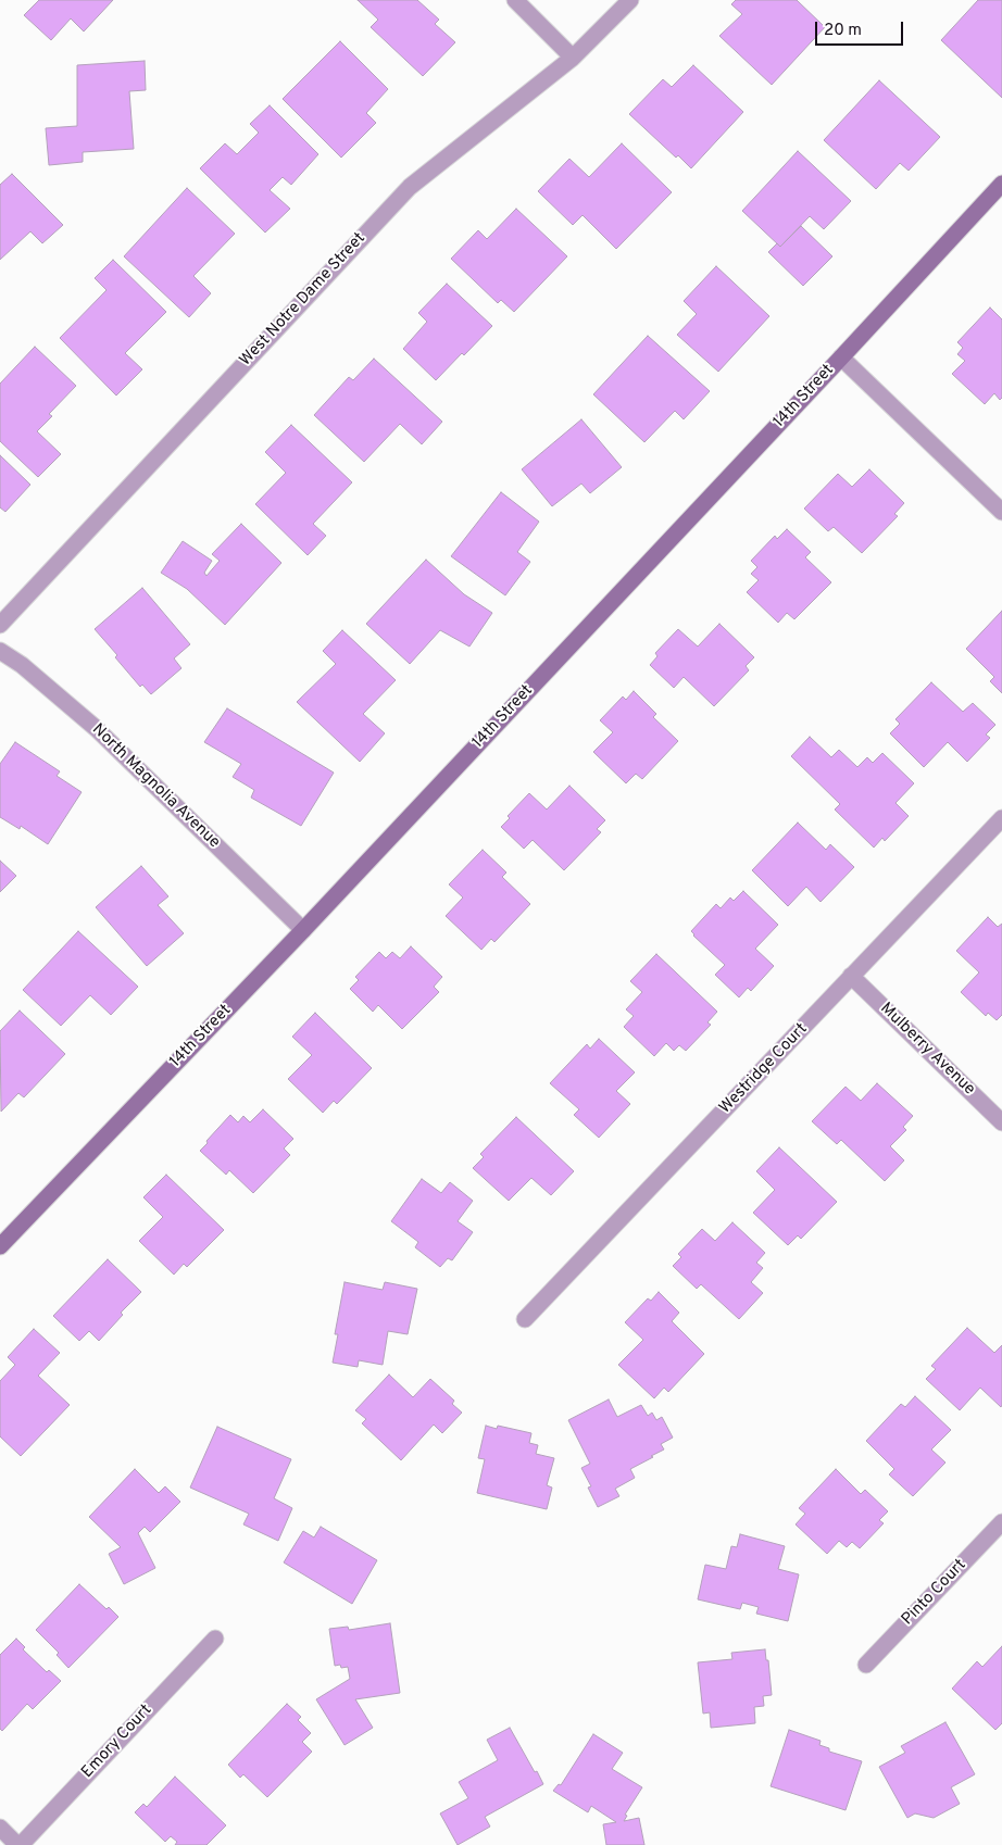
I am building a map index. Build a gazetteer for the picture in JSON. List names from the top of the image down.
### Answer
{
  "streets": {
    "street": [
      "West Notre Dame Street",
      "14th Street",
      "North Magnolia Avenue",
      "Mulberry Avenue",
      "Westridge Court",
      "Pinto Court",
      "Emory Court"
    ]
  },
  "crossings": [
    ["14th Street", "North Magnolia Avenue"],
    ["Mulberry Avenue", "Westridge Court"]
  ],
  "scale_bar": "20 m"
}
